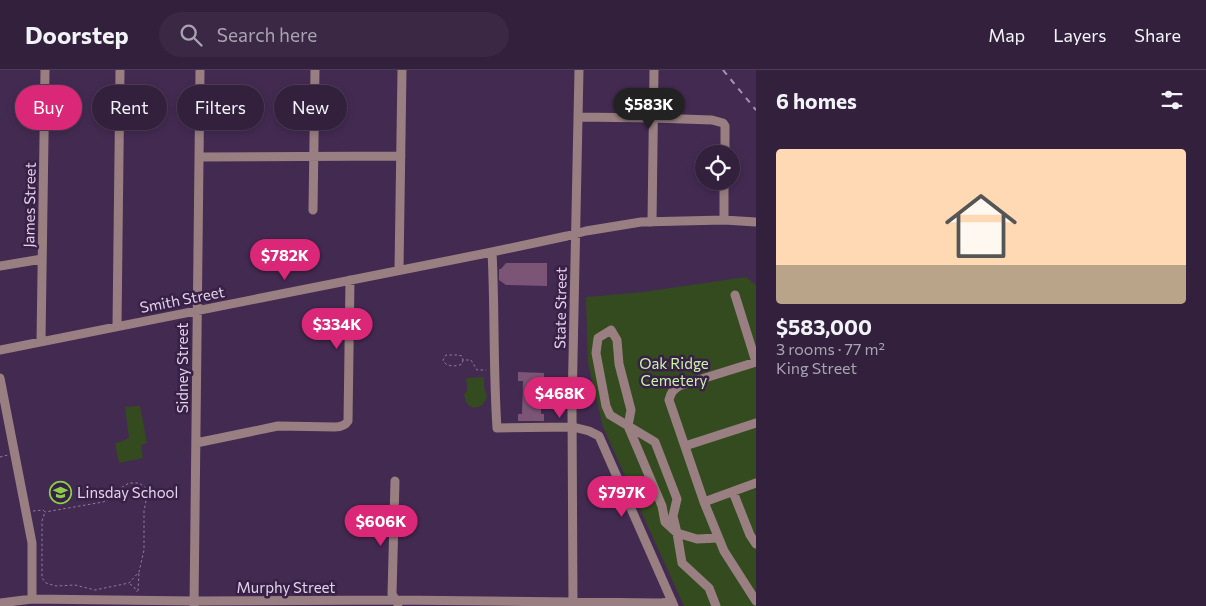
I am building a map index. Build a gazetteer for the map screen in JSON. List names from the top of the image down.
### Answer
{
  "streets": {
    "street": [
      "James Street",
      "Smith Street",
      "State Street",
      "Sidney Street",
      "Murphy Street"
    ]
  },
  "crossings": [
    ["James Street", "Smith Street"],
    ["Smith Street", "State Street"],
    ["Smith Street", "Sidney Street"],
    ["State Street", "Murphy Street"],
    ["Sidney Street", "Murphy Street"]
  ],
  "parks": ["Oak Ridge Cemetery"],
  "places": {
    "school or university": ["Linsday School"]
  },
  "page": {
    "header": "Doorstep",
    "search": "Search here",
    "nav": ["Map", "Layers", "Share"],
    "heading": "6 homes",
    "chip": [
      "Buy",
      "Rent",
      "Filters",
      "New"
    ],
    "price": [
      "$583K",
      "$782K",
      "$334K",
      "$468K",
      "$797K",
      "$606K"
    ],
    "list": [
      {
        "name": "$583,000",
        "note": "3 rooms · 77 m² · King Street"
      }
    ]
  }
}
